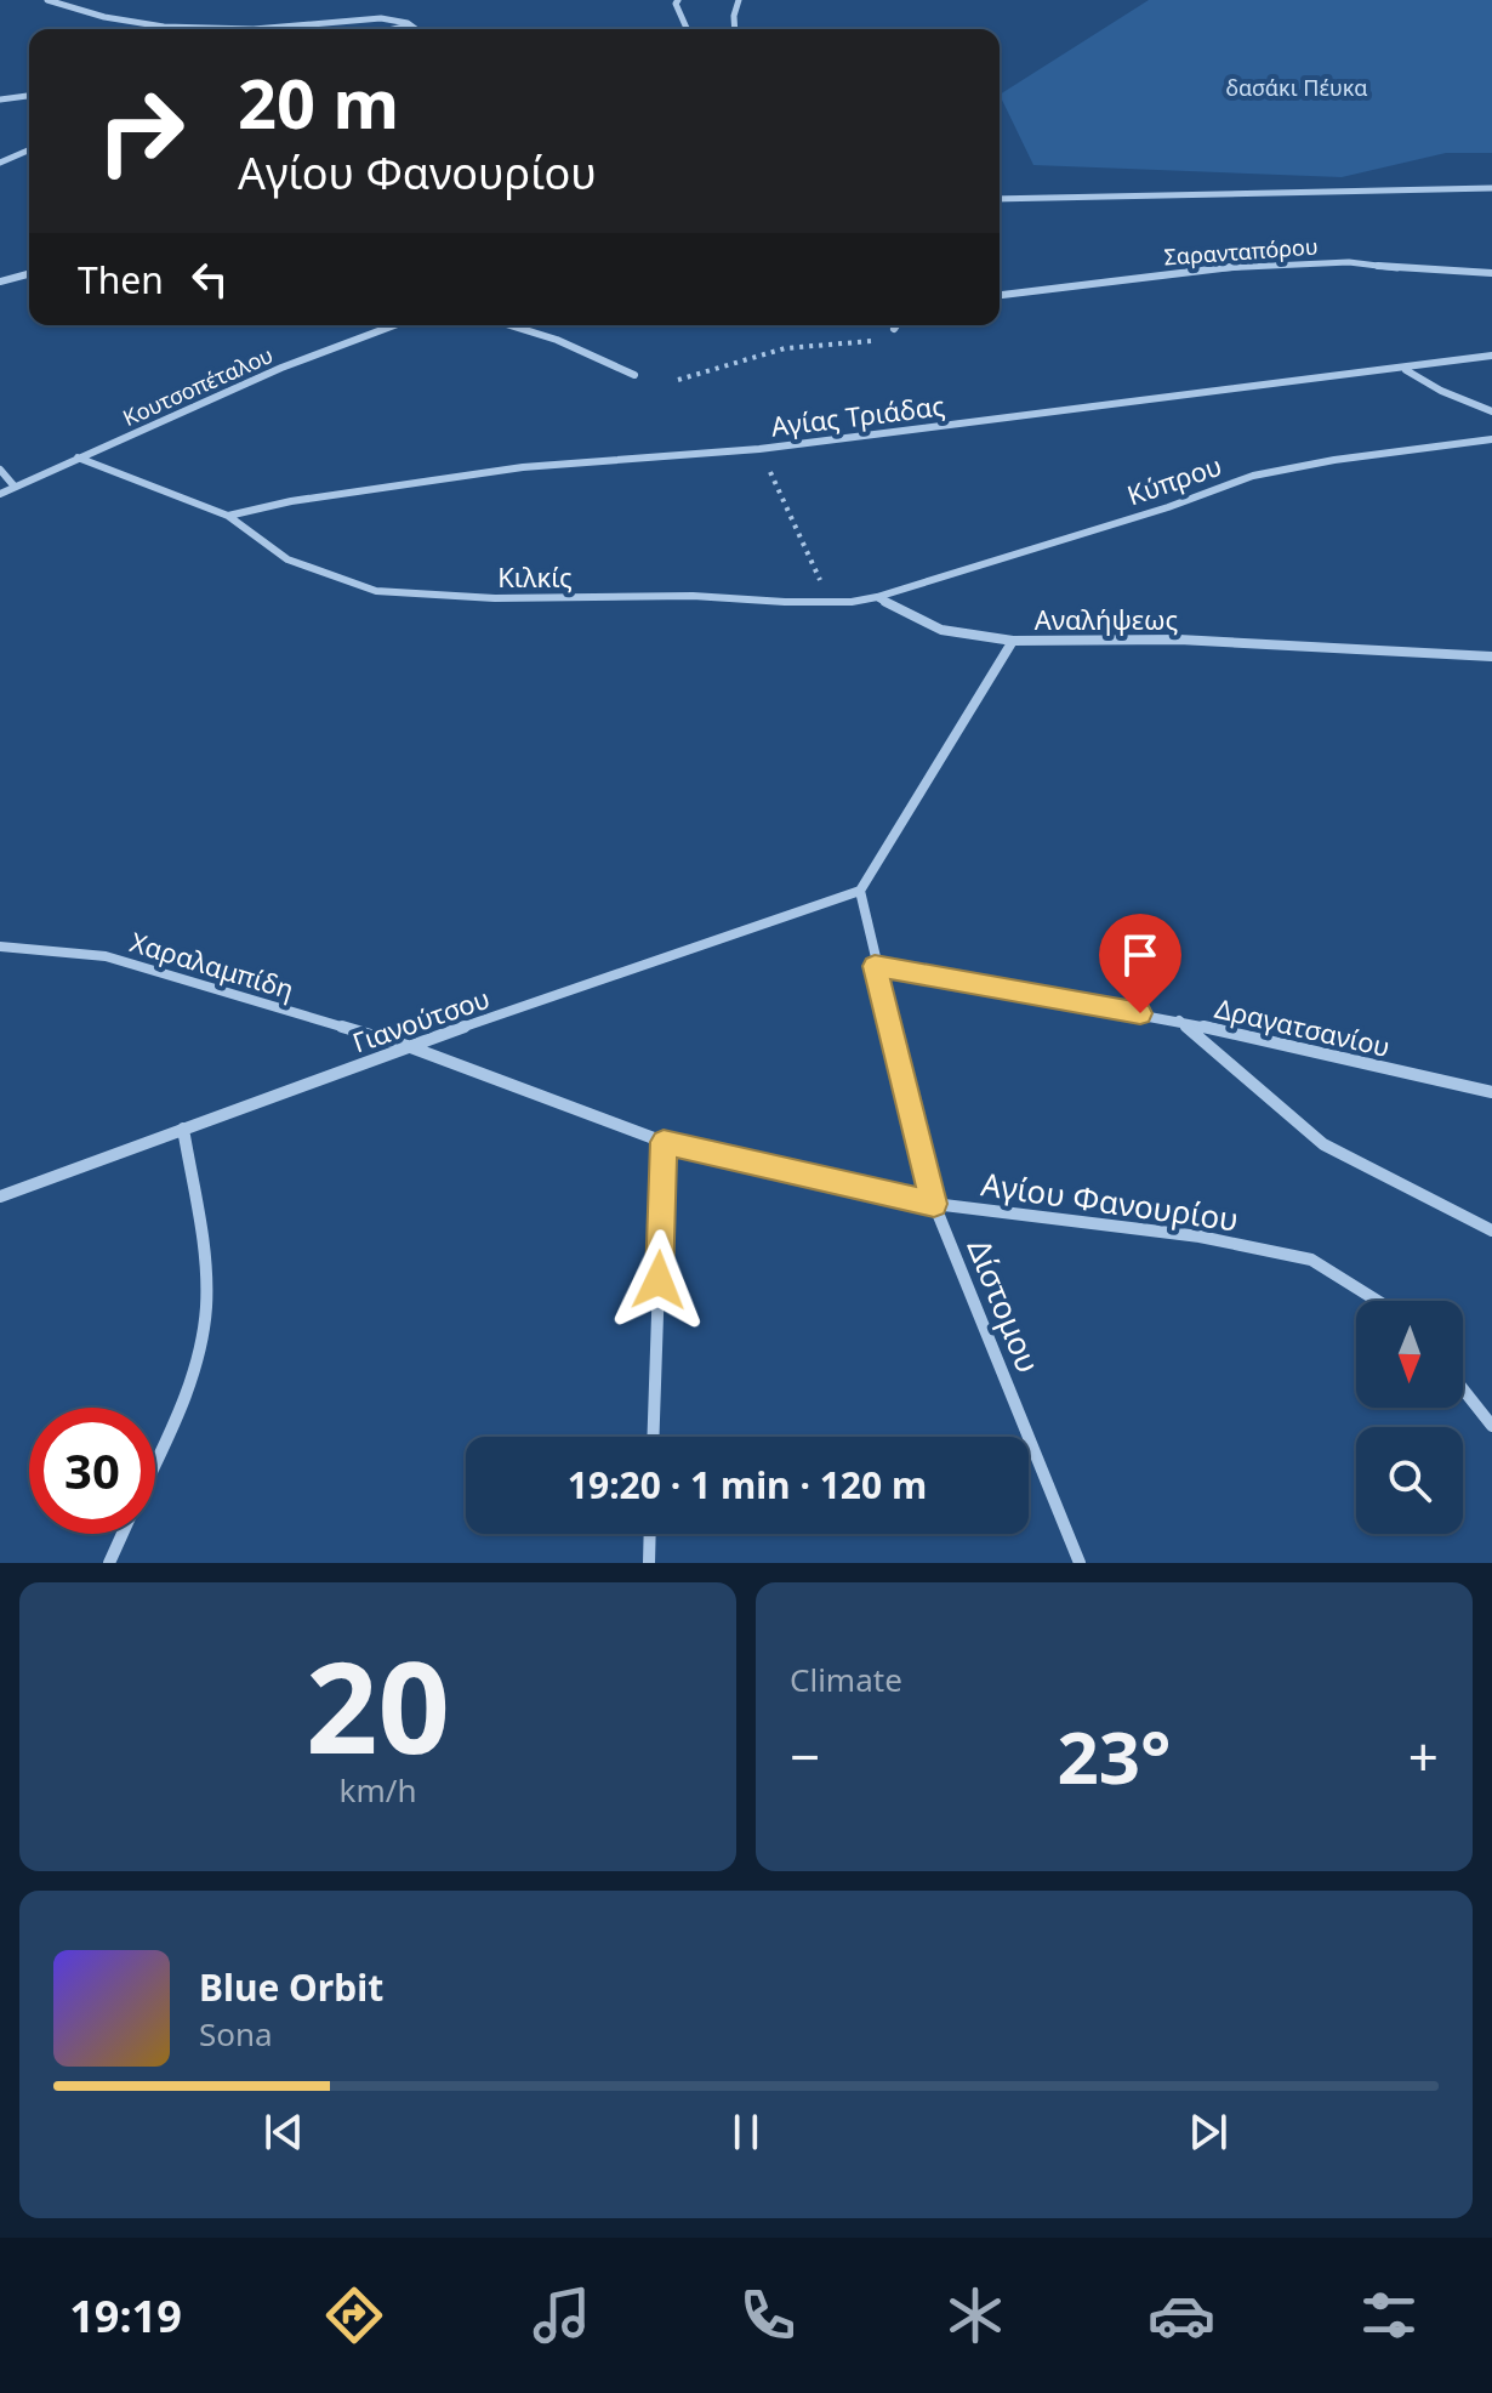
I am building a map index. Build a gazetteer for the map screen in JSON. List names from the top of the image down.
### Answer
{
  "streets": {
    "street": [
      "Σαρανταπόρου",
      "Κουτσοπέταλου",
      "Αγίας Τριάδας",
      "Κύπρου",
      "Κιλκίς",
      "Αναλήψεως",
      "Χαραλαμπίδη",
      "Γιανούτσου",
      "Δραγατσανίου",
      "Αγίου Φανουρίου",
      "Δίστομου"
    ]
  },
  "crossings": [
    ["Κουτσοπέταλου", "Κιλκίς"],
    ["Αγίας Τριάδας", "Κιλκίς"],
    ["Κύπρου", "Κιλκίς"],
    ["Αναλήψεως", "Γιανούτσου"],
    ["Αναλήψεως", "Δίστομου"],
    ["Χαραλαμπίδη", "Γιανούτσου"],
    ["Χαραλαμπίδη", "Αγίου Φανουρίου"],
    ["Γιανούτσου", "Αγίου Φανουρίου"],
    ["Γιανούτσου", "Δίστομου"],
    ["Δραγατσανίου", "Δίστομου"],
    ["Αγίου Φανουρίου", "Δίστομου"]
  ],
  "parks": ["δασάκι Πέυκα"],
  "north": "bottom",
  "page": {
    "turn": ["20 m", "Αγίου Φανουρίου"],
    "then": "Then",
    "limit": "30",
    "trip": "19:20 · 1 min · 120 m",
    "tile": [
      ["20", "km/h"],
      "Climate"
    ],
    "heat": ["−", "23°", "+"],
    "song": ["Blue Orbit", "Sona"],
    "tabs": "19:19"
  }
}
